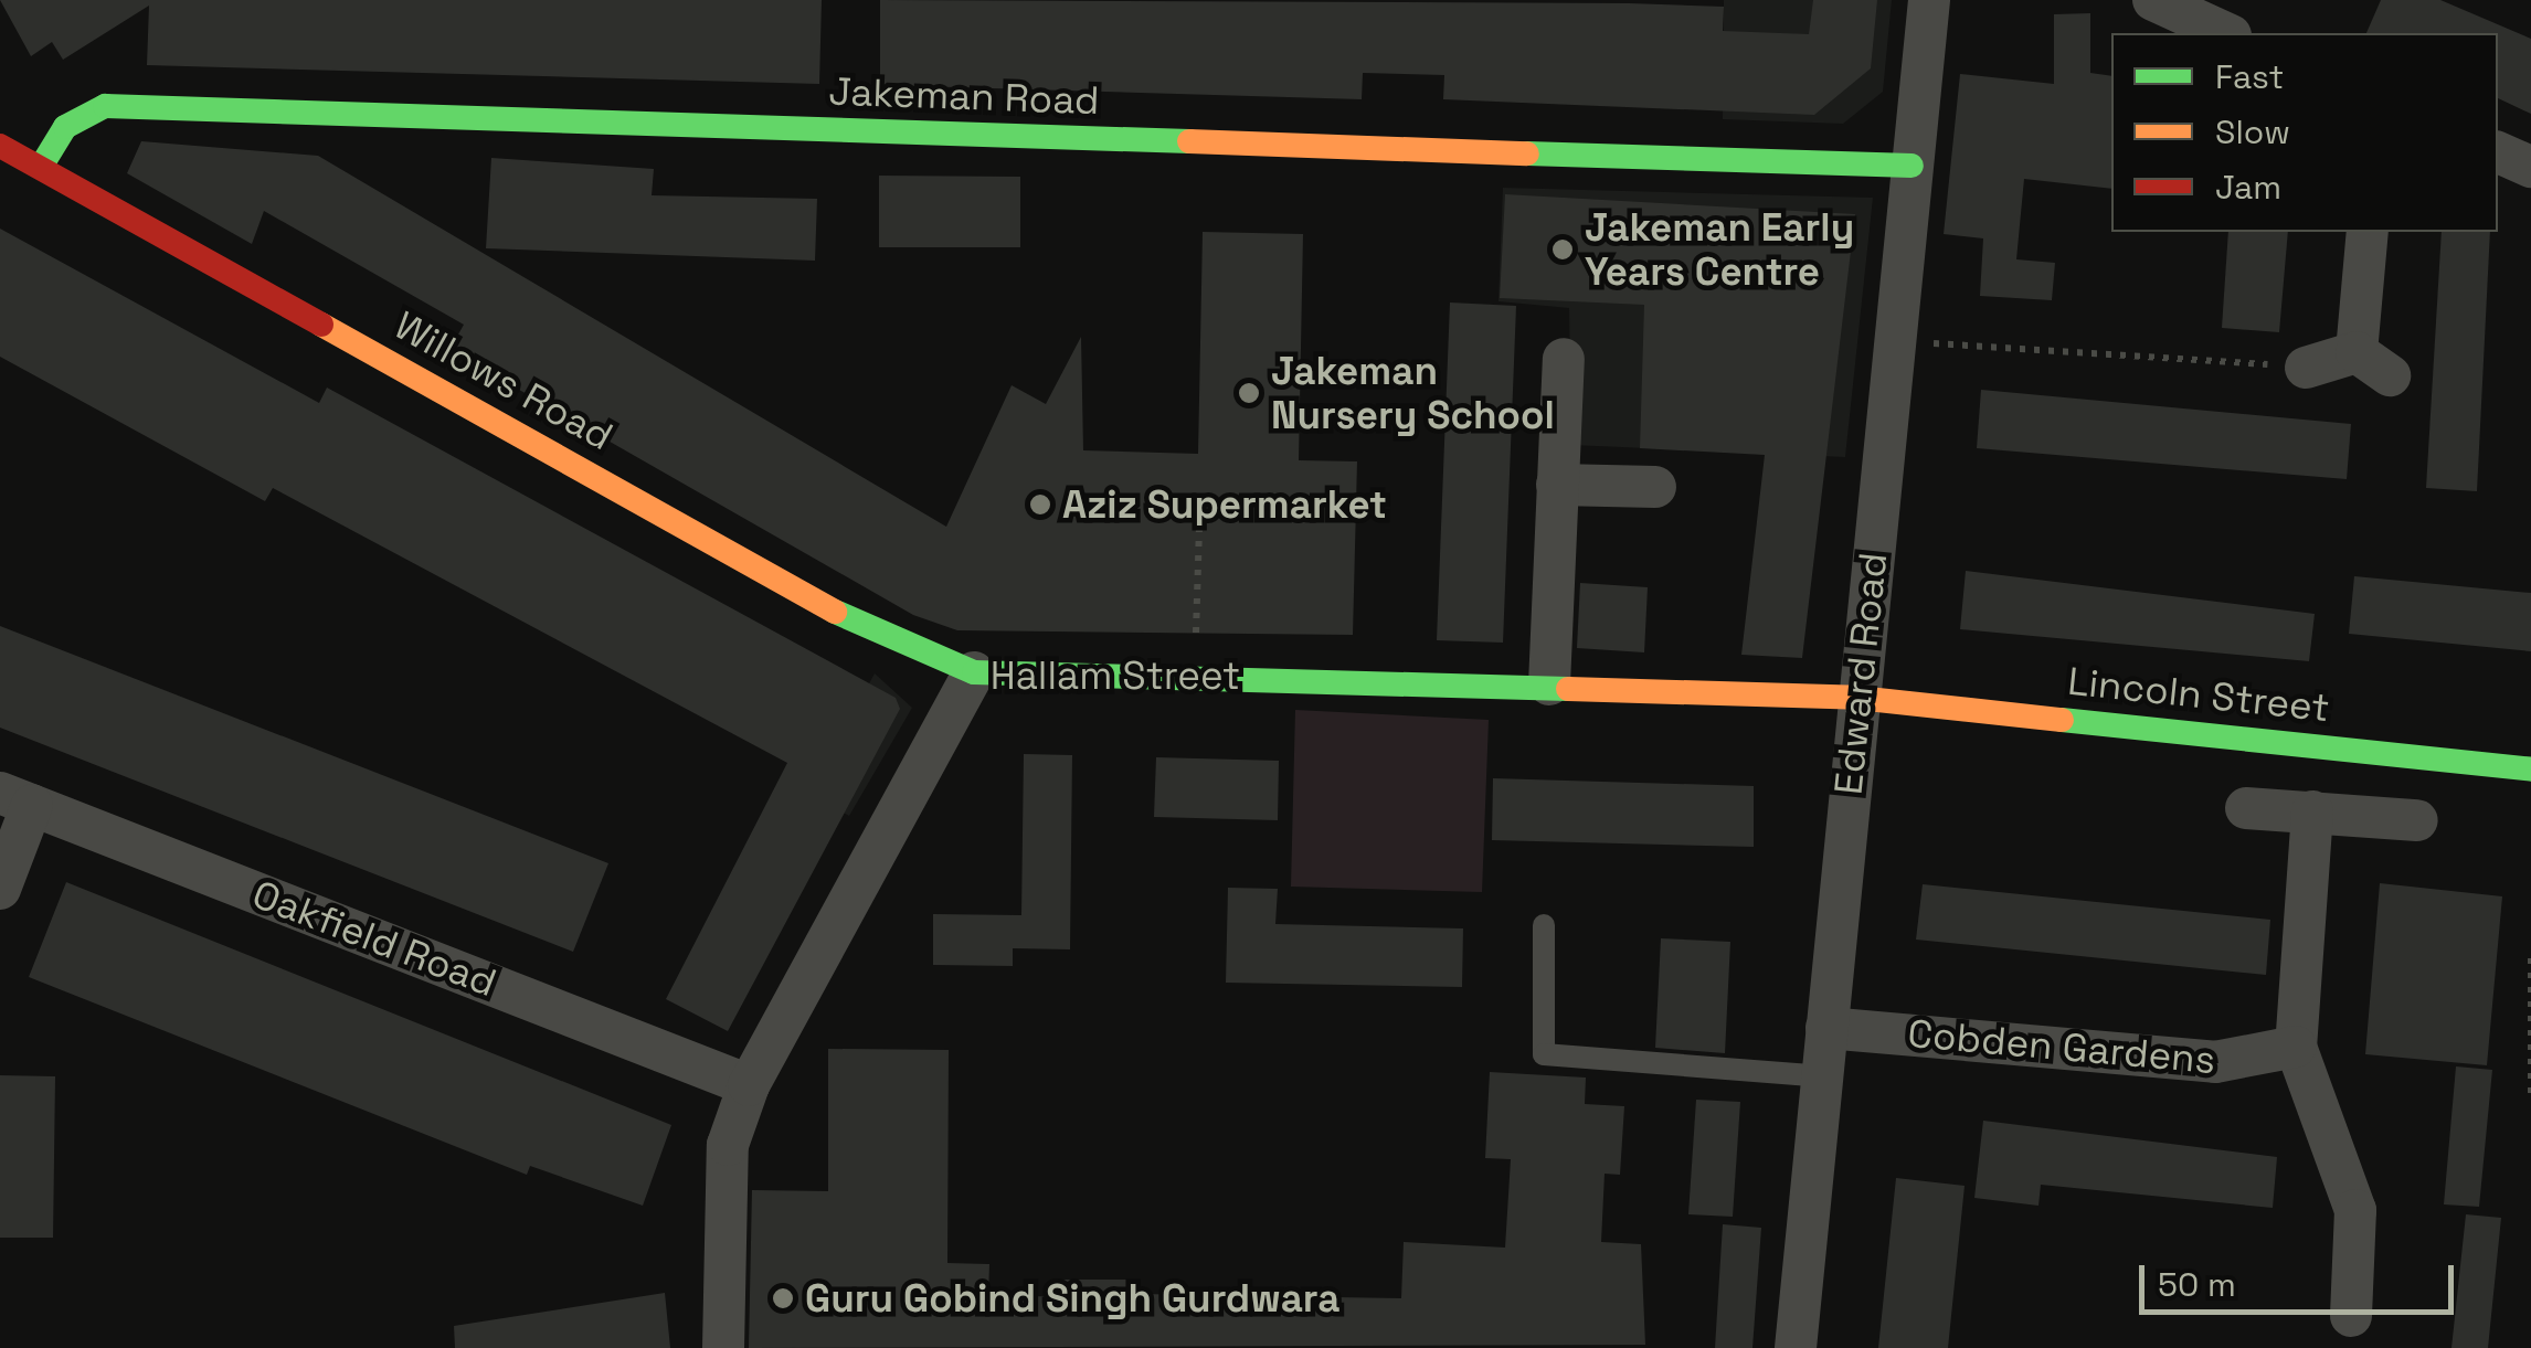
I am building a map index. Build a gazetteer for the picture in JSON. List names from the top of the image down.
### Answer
{
  "streets": {
    "street": [
      "Jakeman Road",
      "Willows Road",
      "Edward Road",
      "Hallam Street",
      "Lincoln Street",
      "Oakfield Road",
      "Cobden Gardens"
    ]
  },
  "crossings": [
    ["Jakeman Road", "Willows Road"],
    ["Jakeman Road", "Edward Road"],
    ["Willows Road", "Hallam Street"],
    ["Edward Road", "Hallam Street"],
    ["Edward Road", "Lincoln Street"],
    ["Edward Road", "Cobden Gardens"],
    ["Hallam Street", "Lincoln Street"],
    ["Hallam Street", "Oakfield Road"]
  ],
  "places": [
    "Jakeman Early Years Centre",
    "Jakeman Nursery School",
    "Aziz Supermarket",
    "Guru Gobind Singh Gurdwara"
  ],
  "legend": ["Fast", "Slow", "Jam"],
  "scale_bar": "50 m"
}
